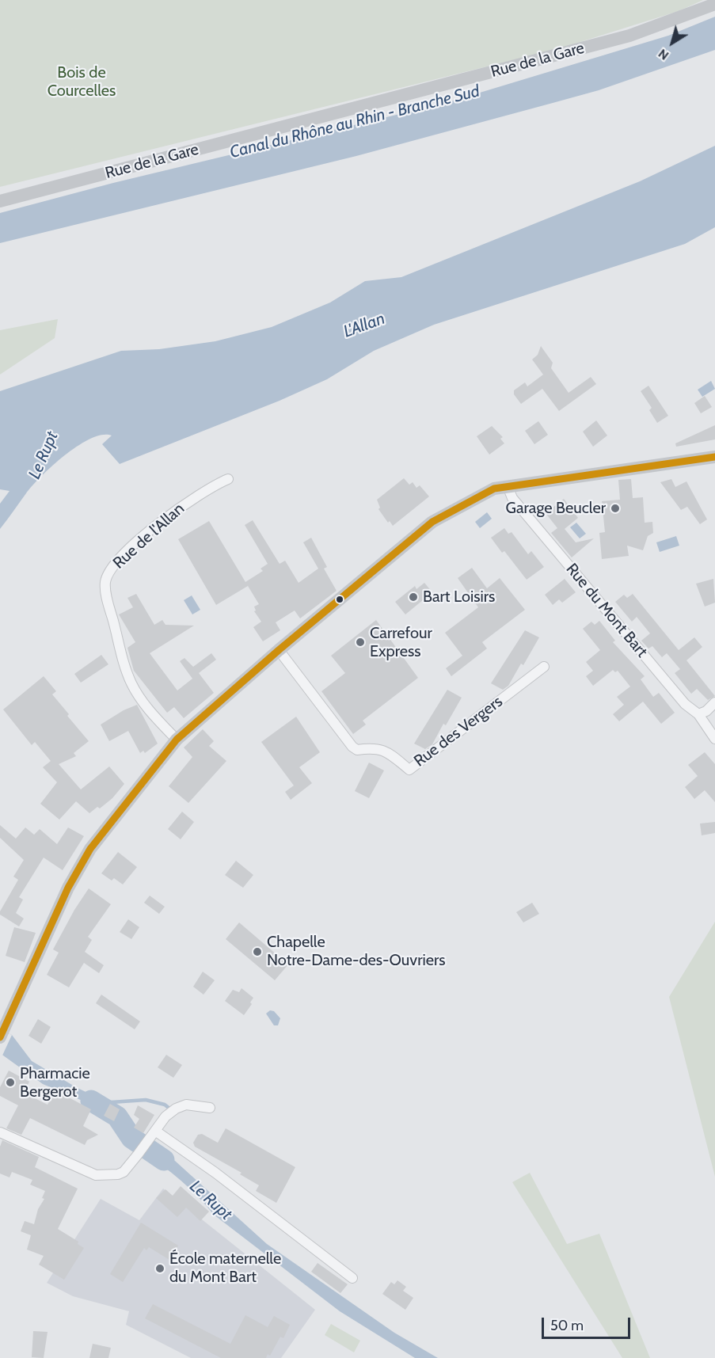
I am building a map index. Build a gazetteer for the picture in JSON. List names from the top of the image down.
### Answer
{
  "streets": {
    "main road": ["Rue de la Gare"],
    "street": ["Rue de l'Allan", "Rue du Mont Bart", "Rue des Vergers"]
  },
  "water": ["Canal du Rhône au Rhin - Branche Sud", "L'Allan", "Le Rupt"],
  "parks": ["Bois de Courcelles"],
  "places": [
    "Garage Beucler",
    "Bart Loisirs",
    "Carrefour Express",
    "Chapelle Notre-Dame-des-Ouvriers",
    "Pharmacie Bergerot",
    "École maternelle du Mont Bart"
  ],
  "scale_bar": "50 m",
  "north": "bottom left"
}
